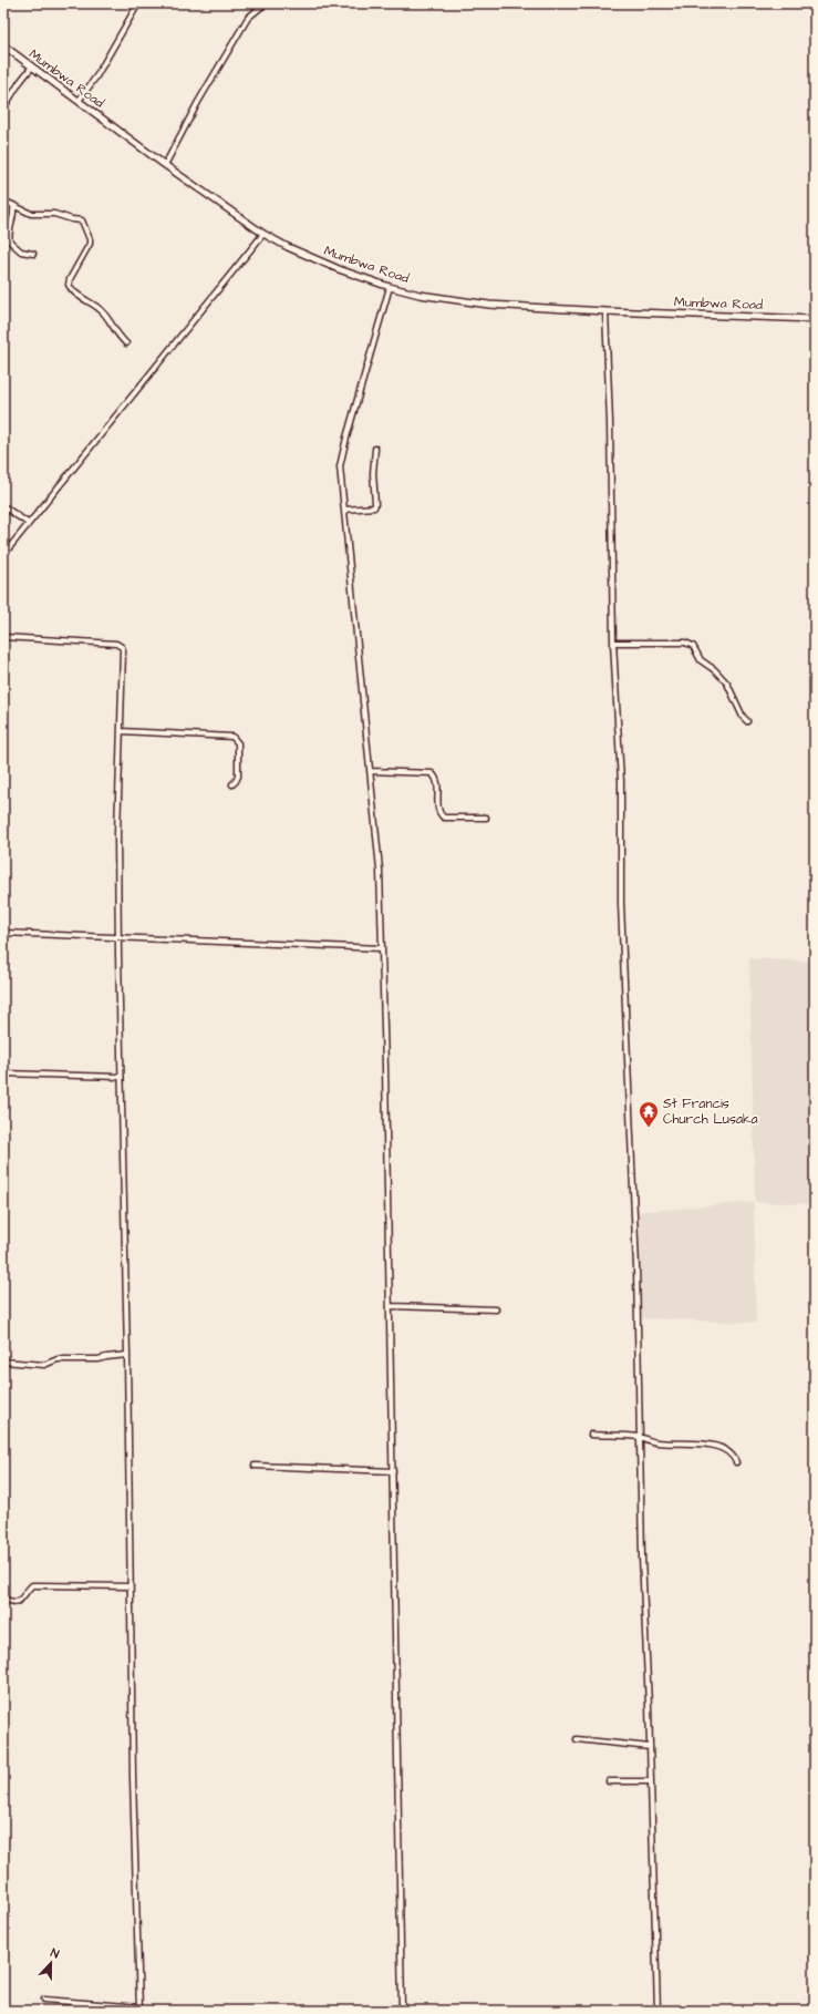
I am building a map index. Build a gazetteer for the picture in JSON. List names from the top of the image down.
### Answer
{
  "streets": {
    "main road": ["Mumbwa Road"]
  },
  "places": {
    "temple": ["St Francis Church Lusaka"]
  },
  "north": "top"
}
